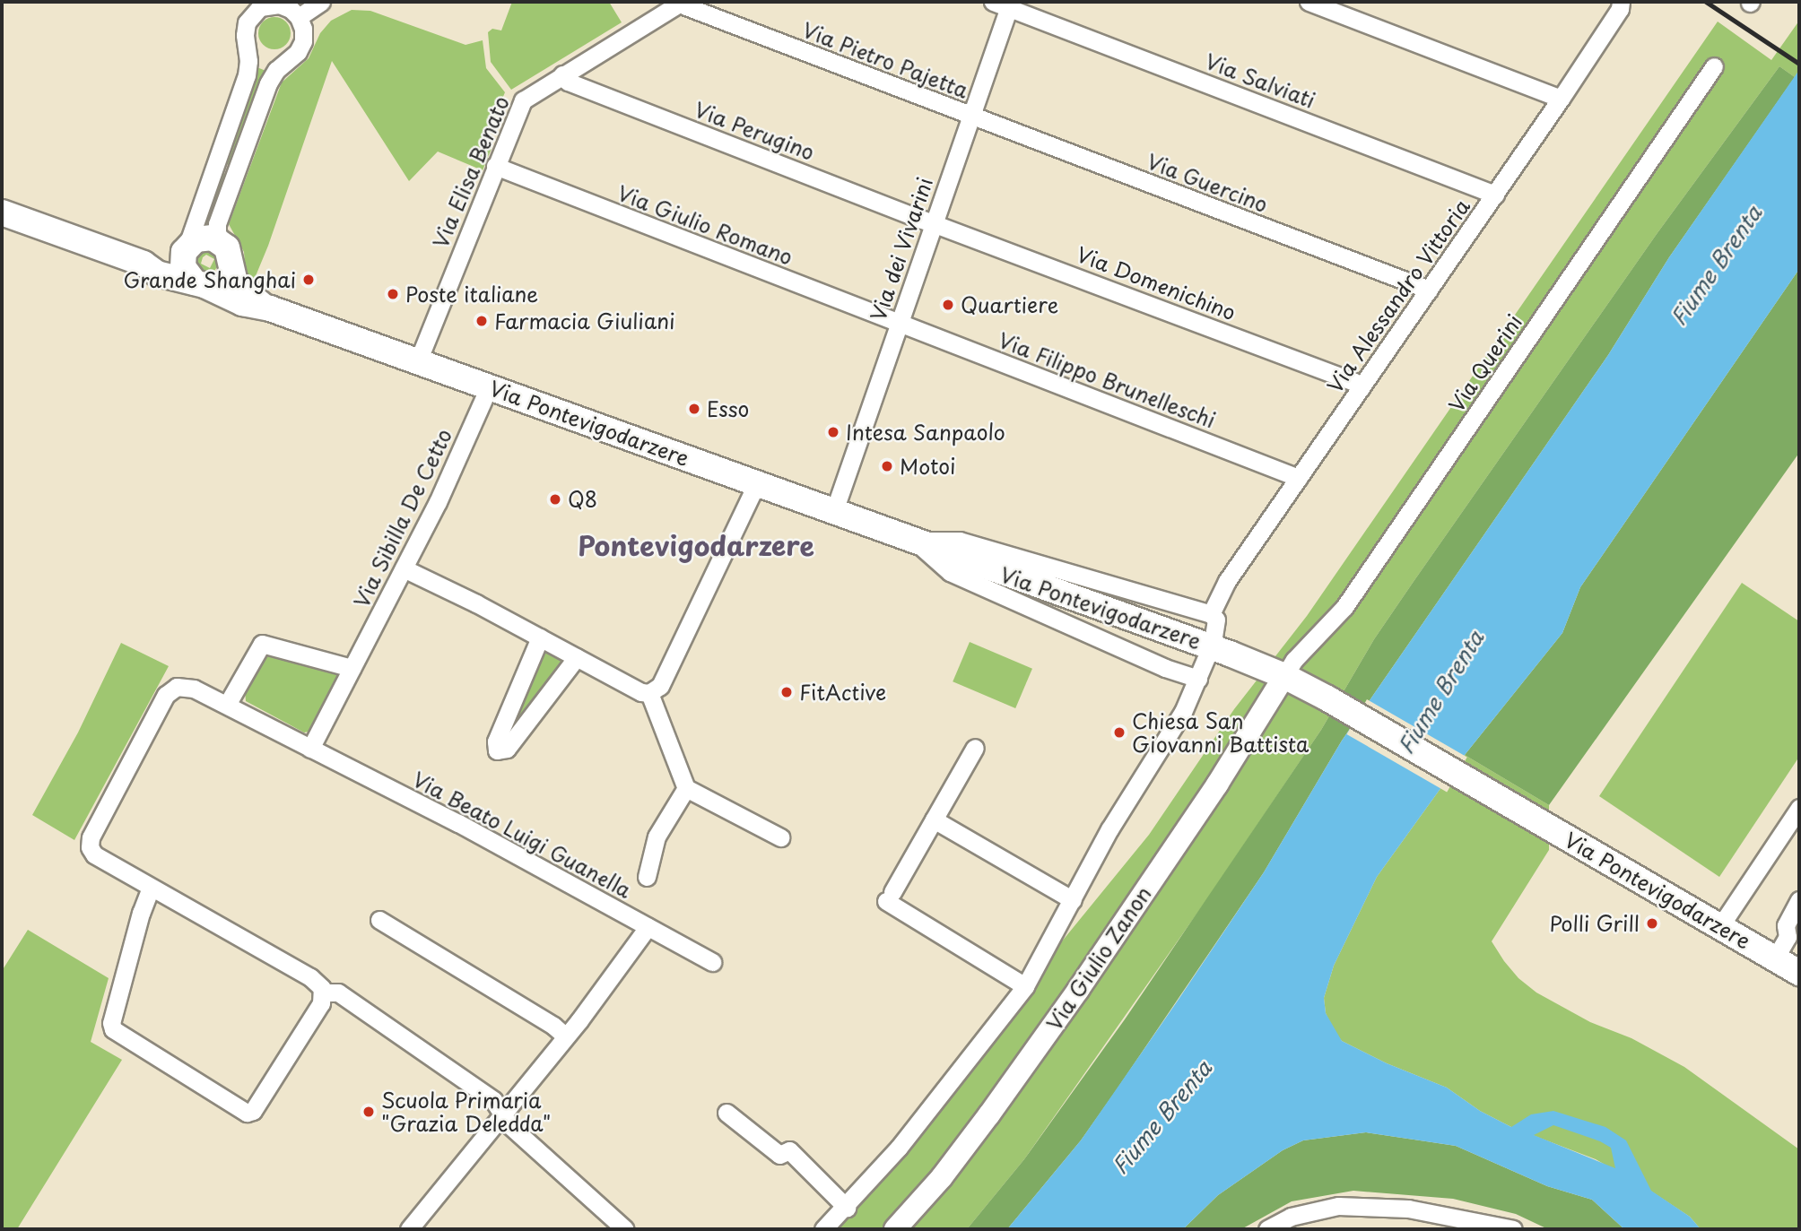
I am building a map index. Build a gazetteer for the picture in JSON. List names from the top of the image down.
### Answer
{
  "streets": {
    "main road": ["Via Pontevigodarzere"],
    "street": [
      "Via Pietro Pajetta",
      "Via Salviati",
      "Via Perugino",
      "Via Elisa Benato",
      "Via Guercino",
      "Via Giulio Romano",
      "Via dei Vivarini",
      "Via Domenichino",
      "Via Alessandro Vittoria",
      "Via Querini",
      "Via Filippo Brunelleschi",
      "Via Sibilla De Cetto",
      "Via Beato Luigi Guanella",
      "Via Giulio Zanon"
    ]
  },
  "crossings": [
    ["Via Pietro Pajetta", "Via Elisa Benato"],
    ["Via Pietro Pajetta", "Via Guercino"],
    ["Via Pietro Pajetta", "Via dei Vivarini"],
    ["Via Salviati", "Via dei Vivarini"],
    ["Via Salviati", "Via Alessandro Vittoria"],
    ["Via Perugino", "Via Elisa Benato"],
    ["Via Perugino", "Via dei Vivarini"],
    ["Via Perugino", "Via Domenichino"],
    ["Via Elisa Benato", "Via Giulio Romano"],
    ["Via Elisa Benato", "Via Pontevigodarzere"],
    ["Via Guercino", "Via dei Vivarini"],
    ["Via Guercino", "Via Alessandro Vittoria"],
    ["Via Giulio Romano", "Via dei Vivarini"],
    ["Via Giulio Romano", "Via Filippo Brunelleschi"],
    ["Via dei Vivarini", "Via Domenichino"],
    ["Via dei Vivarini", "Via Filippo Brunelleschi"],
    ["Via dei Vivarini", "Via Pontevigodarzere"],
    ["Via Domenichino", "Via Alessandro Vittoria"],
    ["Via Alessandro Vittoria", "Via Filippo Brunelleschi"],
    ["Via Alessandro Vittoria", "Via Pontevigodarzere"],
    ["Via Querini", "Via Pontevigodarzere"],
    ["Via Querini", "Via Giulio Zanon"],
    ["Via Pontevigodarzere", "Via Sibilla De Cetto"],
    ["Via Pontevigodarzere", "Via Giulio Zanon"],
    ["Via Sibilla De Cetto", "Via Beato Luigi Guanella"]
  ],
  "districts": ["Pontevigodarzere"],
  "water": ["Fiume Brenta"],
  "places": [
    "Grande Shanghai",
    "Poste italiane",
    "Quartiere",
    "Farmacia Giuliani",
    "Esso",
    "Intesa Sanpaolo",
    "Motoi",
    "Q8",
    "FitActive",
    "Chiesa San Giovanni Battista",
    "Polli Grill",
    "Scuola Primaria \"Grazia Deledda\""
  ]
}
